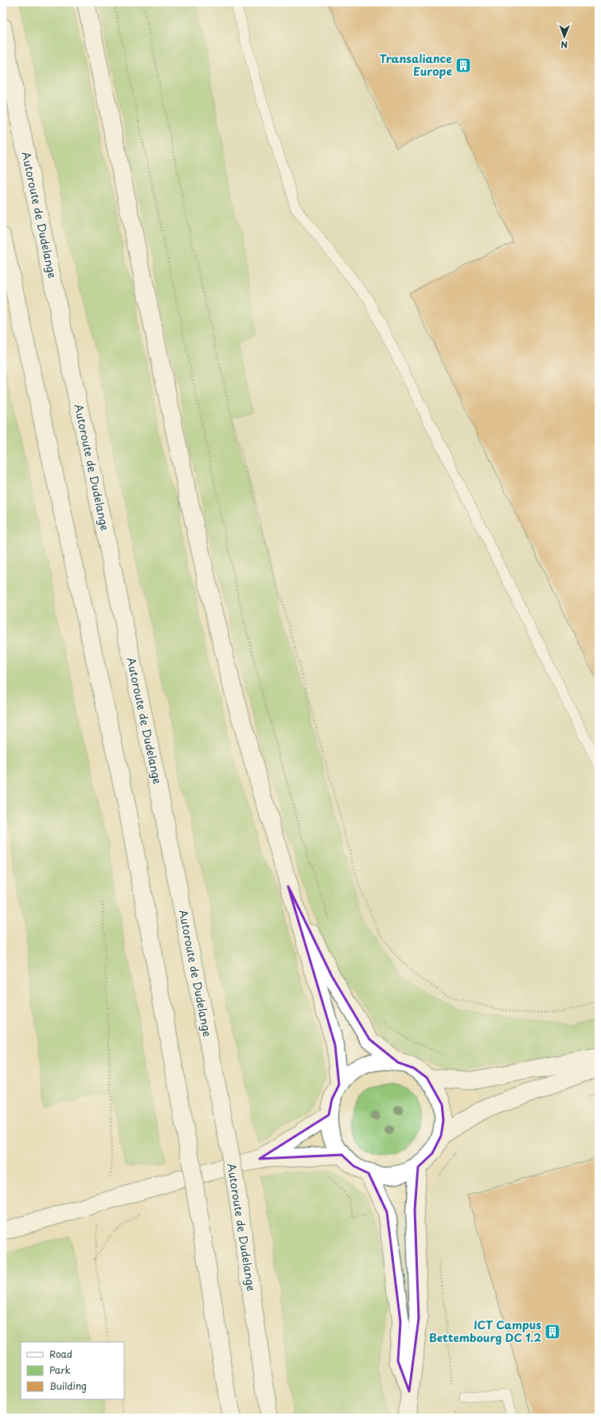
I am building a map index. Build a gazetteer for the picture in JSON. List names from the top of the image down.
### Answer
{
  "streets": {
    "main road": ["Autoroute de Dudelange"]
  },
  "places": {
    "building": ["Transaliance Europe", "ICT Campus Bettembourg DC 1.2"]
  },
  "legend": ["Road", "Park", "Building"],
  "north": "bottom"
}
